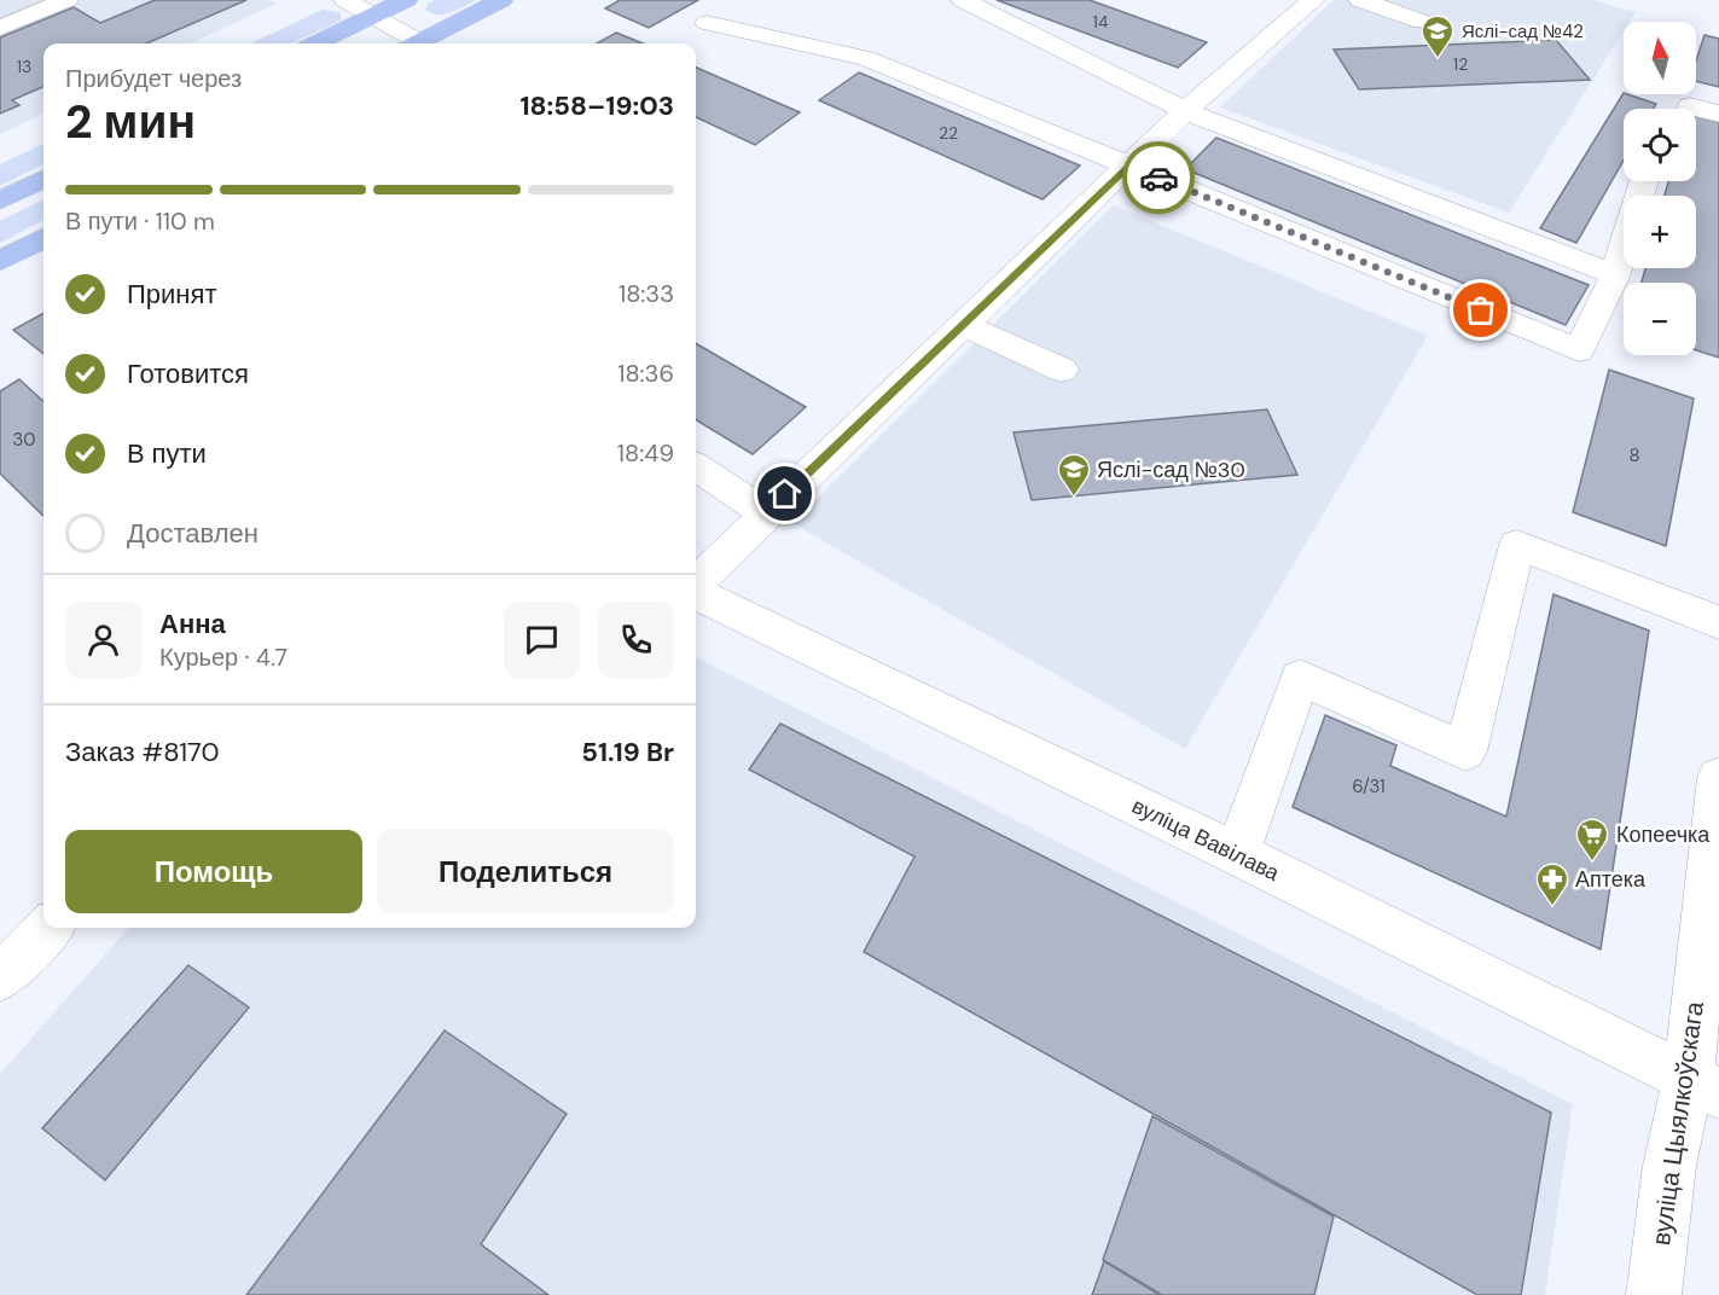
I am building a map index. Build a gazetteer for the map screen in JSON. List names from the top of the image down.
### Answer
{
  "streets": {
    "street": ["вуліца Вавілава", "вуліца Цыялкоўскага"]
  },
  "crossings": [
    ["вуліца Вавілава", "вуліца Цыялкоўскага"]
  ],
  "places": {
    "school or university": ["Яслі-сад №42", "Яслі-сад №30"],
    "supermarket": ["Копеечка"],
    "pharmacy": ["Аптека"]
  },
  "house_numbers": [
    "14",
    "12",
    "13",
    "22",
    "30",
    "8",
    "6/31"
  ],
  "north": "top",
  "page": {
    "map_buttons": ["+", "−"],
    "heading": ["2 мин", "Прибудет через", "18:58–19:03"],
    "panel": [
      "Анна",
      "Курьер · 4.7",
      "Заказ #8170",
      "51.19 Br"
    ],
    "bar": "В пути · 110 m",
    "list": [
      ["Принят", "18:33"],
      ["Готовится", "18:36"],
      ["В пути", "18:49"],
      "Доставлен"
    ],
    "buttons": ["Помощь", "Поделиться"]
  }
}
